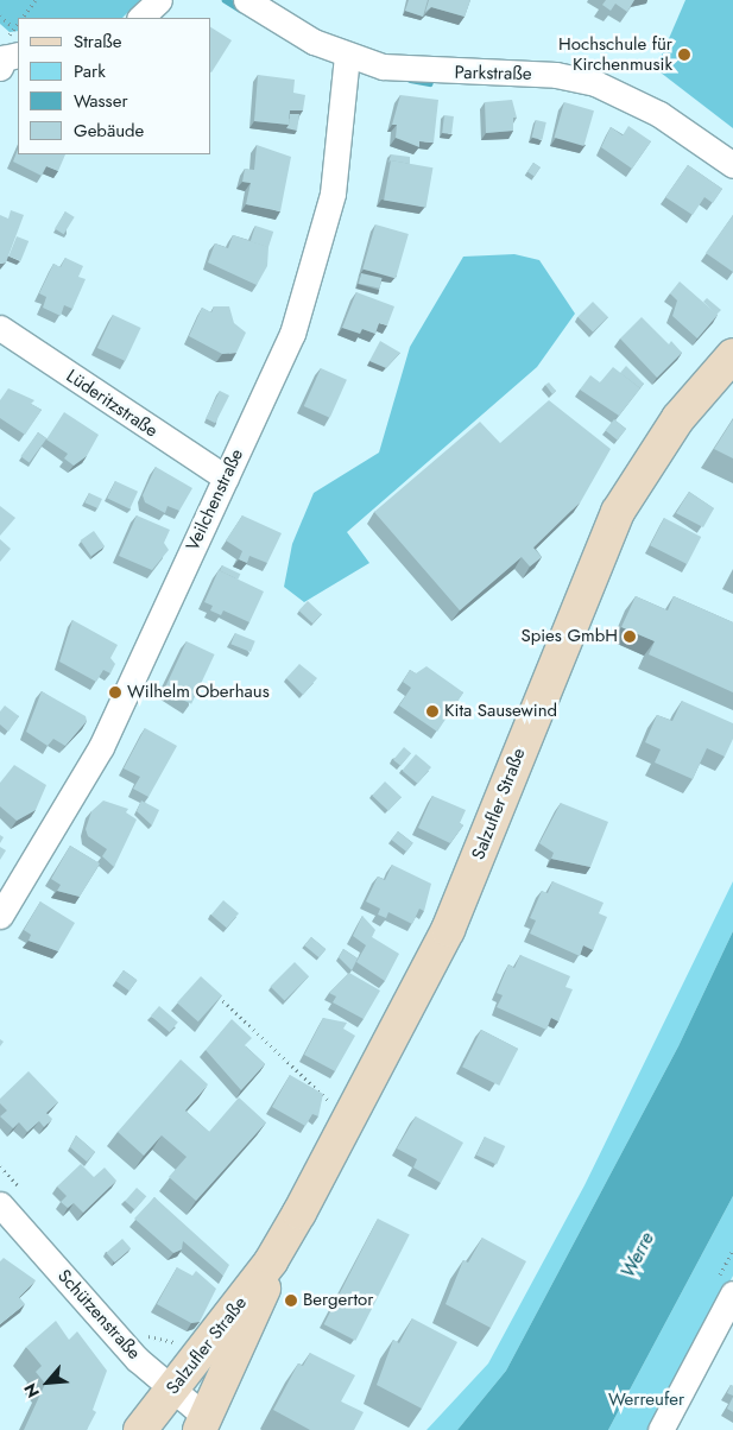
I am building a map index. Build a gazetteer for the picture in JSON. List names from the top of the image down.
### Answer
{
  "streets": {
    "main road": ["Salzufler Straße"],
    "street": [
      "Parkstraße",
      "Lüderitzstraße",
      "Veilchenstraße",
      "Schützenstraße"
    ]
  },
  "crossings": [
    ["Parkstraße", "Veilchenstraße"],
    ["Lüderitzstraße", "Veilchenstraße"],
    ["Salzufler Straße", "Schützenstraße"]
  ],
  "water": ["Werre"],
  "parks": ["Werreufer"],
  "places": [
    "Hochschule für Kirchenmusik",
    "Spies GmbH",
    "Wilhelm Oberhaus",
    "Kita Sausewind",
    "Bergertor"
  ],
  "legend": [
    "Straße",
    "Park",
    "Wasser",
    "Gebäude"
  ],
  "north": "bottom left"
}
